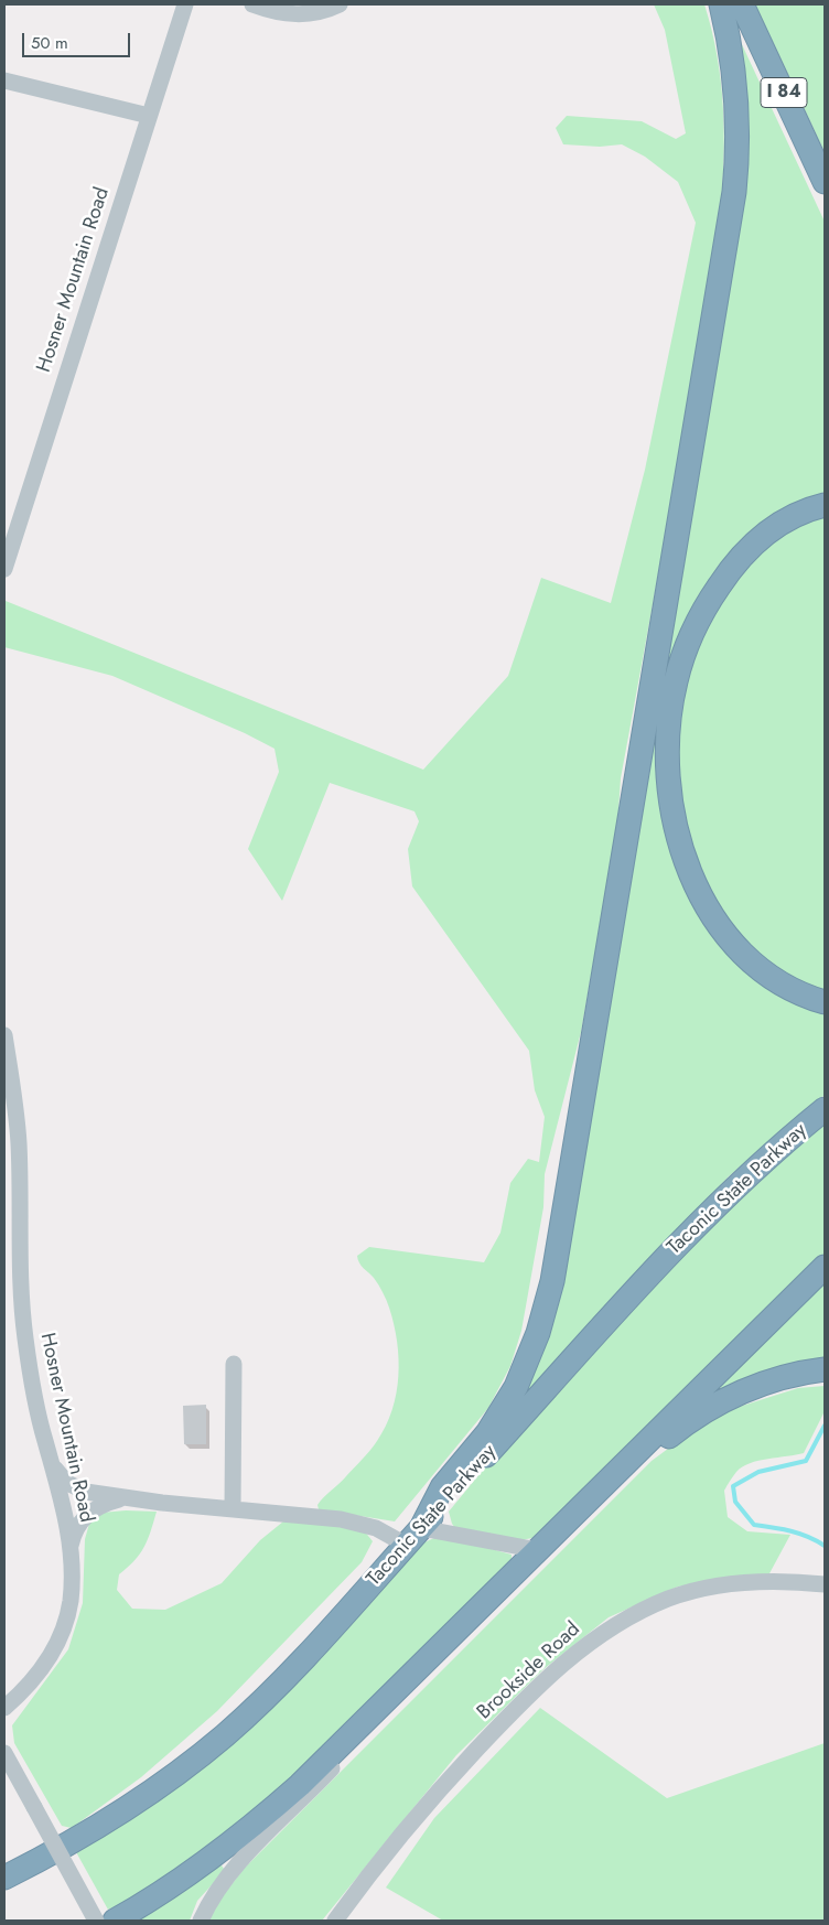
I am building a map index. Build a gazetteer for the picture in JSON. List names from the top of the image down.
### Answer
{
  "streets": {
    "highway": ["I 84", "Taconic State Parkway"],
    "street": ["Hosner Mountain Road", "Brookside Road"]
  },
  "scale_bar": "50 m"
}
